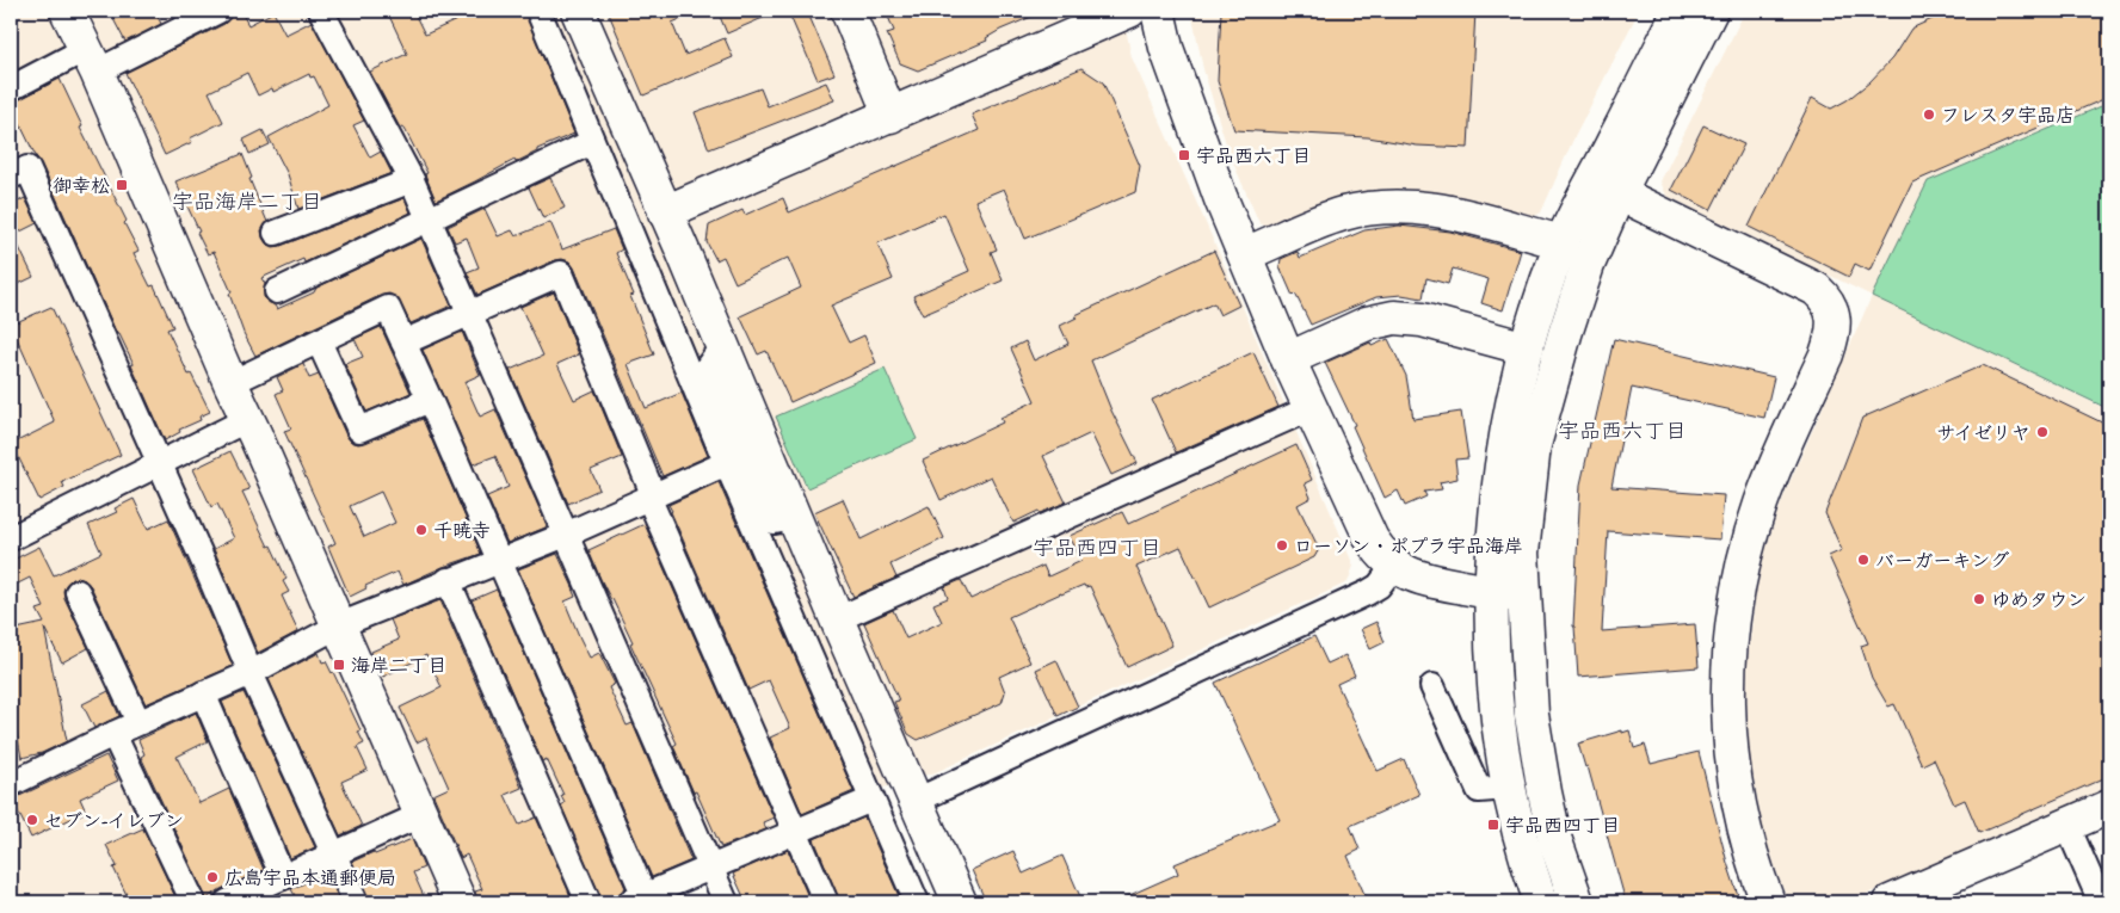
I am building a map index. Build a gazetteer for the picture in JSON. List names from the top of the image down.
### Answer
{
  "districts": ["宇品海岸二丁目", "宇品西六丁目", "宇品西四丁目"],
  "places": {
    "other": [
      "フレスタ宇品店",
      "サイゼリヤ",
      "千暁寺",
      "ローソン・ポプラ宇品海岸",
      "バーガーキング",
      "ゆめタウン",
      "セブン-イレブン",
      "広島宇品本通郵便局"
    ],
    "transit": [
      "宇品西六丁目",
      "御幸松",
      "海岸二丁目",
      "宇品西四丁目"
    ]
  }
}
